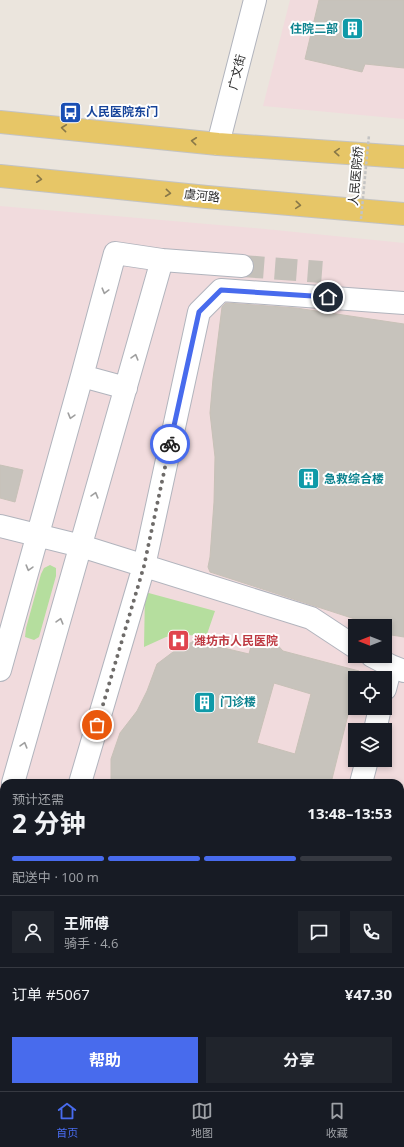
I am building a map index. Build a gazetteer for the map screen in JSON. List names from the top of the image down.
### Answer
{
  "streets": {
    "main road": ["虞河路"],
    "street": ["广文街"],
    "path": ["人民医院桥"]
  },
  "places": {
    "building": ["住院二部", "急救综合楼", "门诊楼"],
    "bus stop": ["人民医院东门"],
    "hospital": ["潍坊市人民医院"]
  },
  "north": "left",
  "page": {
    "heading": ["2 分钟", "预计还需", "13:48–13:53"],
    "panel": [
      "王师傅",
      "骑手 · 4.6",
      "订单 #5067",
      "¥47.30"
    ],
    "bar": "配送中 · 100 m",
    "buttons": ["帮助", "分享"],
    "tabs": ["首页", "地图", "收藏"]
  }
}
